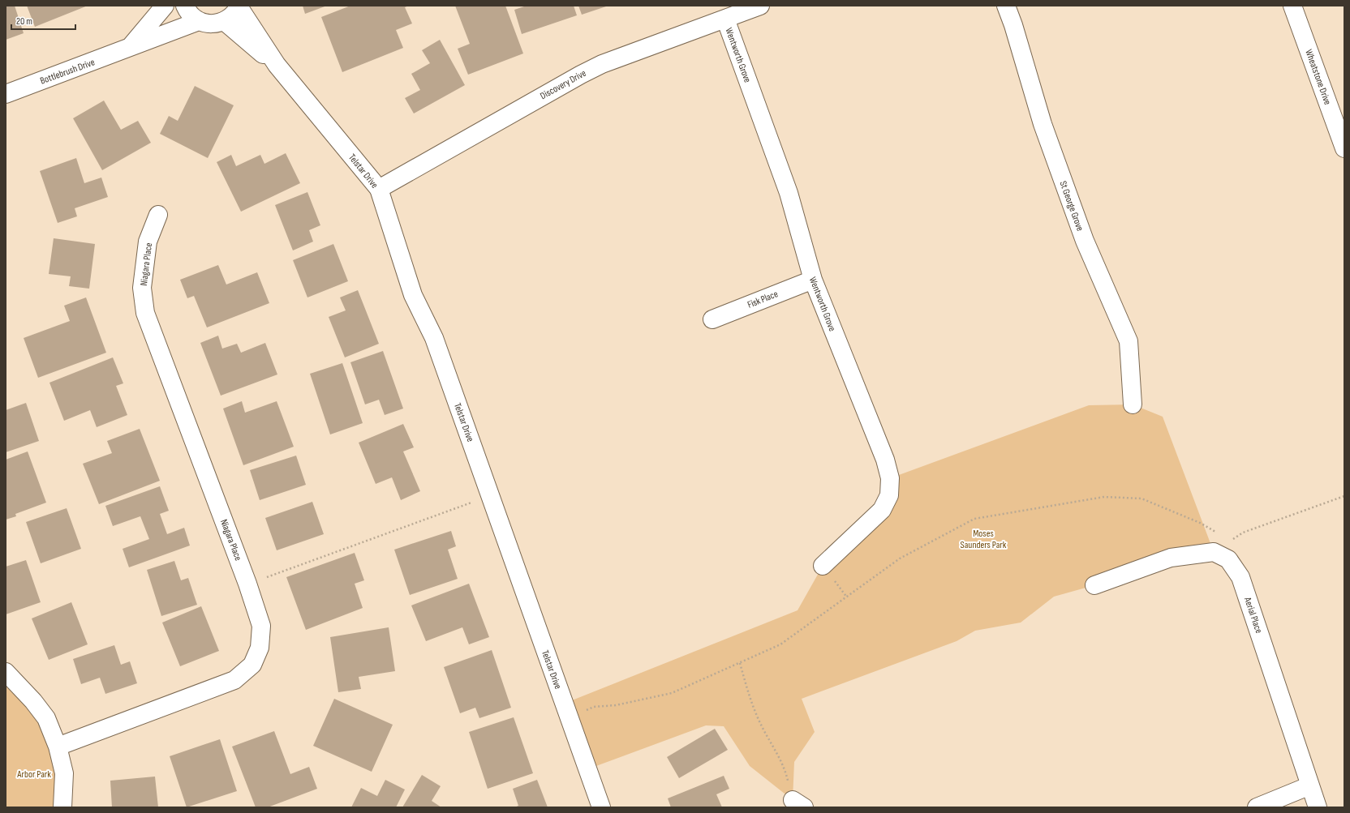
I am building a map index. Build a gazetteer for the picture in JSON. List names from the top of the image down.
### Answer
{
  "streets": {
    "street": [
      "Wentworth Grove",
      "Bottlebrush Drive",
      "Wheatstone Drive",
      "Discovery Drive",
      "Telstar Drive",
      "St George Grove",
      "Niagara Place",
      "Fisk Place",
      "Aerial Place"
    ]
  },
  "crossings": [
    ["Wentworth Grove", "Discovery Drive"],
    ["Wentworth Grove", "Fisk Place"],
    ["Discovery Drive", "Telstar Drive"]
  ],
  "parks": ["Moses Saunders Park", "Arbor Park"],
  "scale_bar": "20 m"
}
